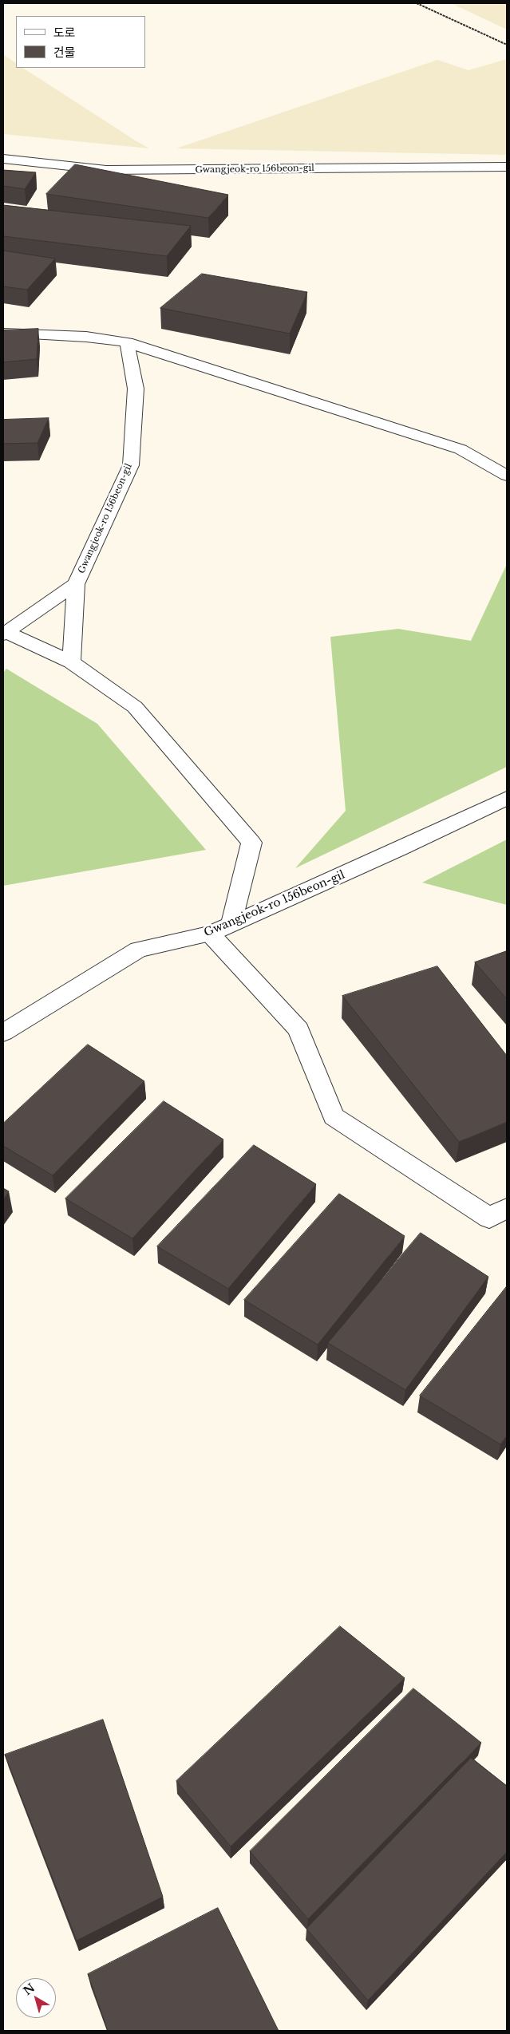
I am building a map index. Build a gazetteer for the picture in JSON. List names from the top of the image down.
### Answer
{
  "streets": {
    "street": ["Gwangjeok-ro 156beon-gil"]
  },
  "legend": ["도로", "건물"],
  "north": "top left"
}
